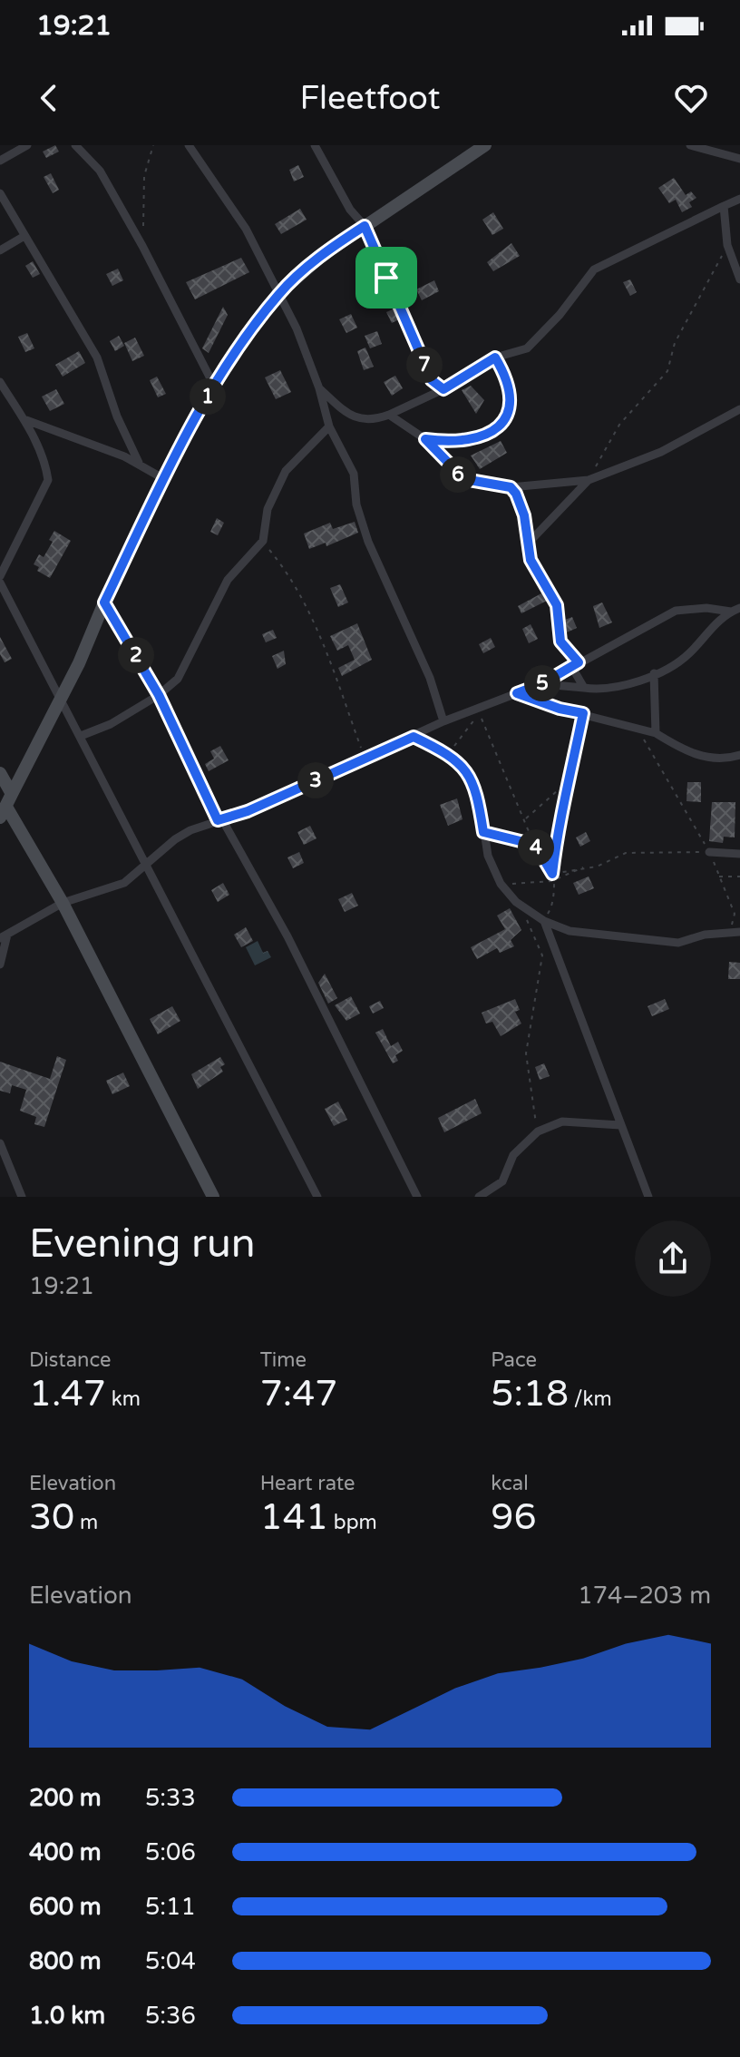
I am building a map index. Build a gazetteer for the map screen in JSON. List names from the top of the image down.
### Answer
{
  "page": {
    "status": "19:21",
    "header": "Fleetfoot",
    "pins": [
      "7",
      "1",
      "6",
      "2",
      "5",
      "3",
      "4"
    ],
    "heading": ["Evening run", "19:21"],
    "stats": [
      ["Distance", "1.47 km"],
      ["Time", "7:47"],
      ["Pace", "5:18 /km"],
      ["Elevation", "30 m"],
      ["Heart rate", "141 bpm"],
      ["kcal", "96"]
    ],
    "chart": ["Elevation", "174–203 m"],
    "list": [
      {
        "name": "200 m",
        "note": "5:33"
      },
      {
        "name": "400 m",
        "note": "5:06"
      },
      {
        "name": "600 m",
        "note": "5:11"
      },
      {
        "name": "800 m",
        "note": "5:04"
      },
      {
        "name": "1.0 km",
        "note": "5:36"
      }
    ]
  }
}
